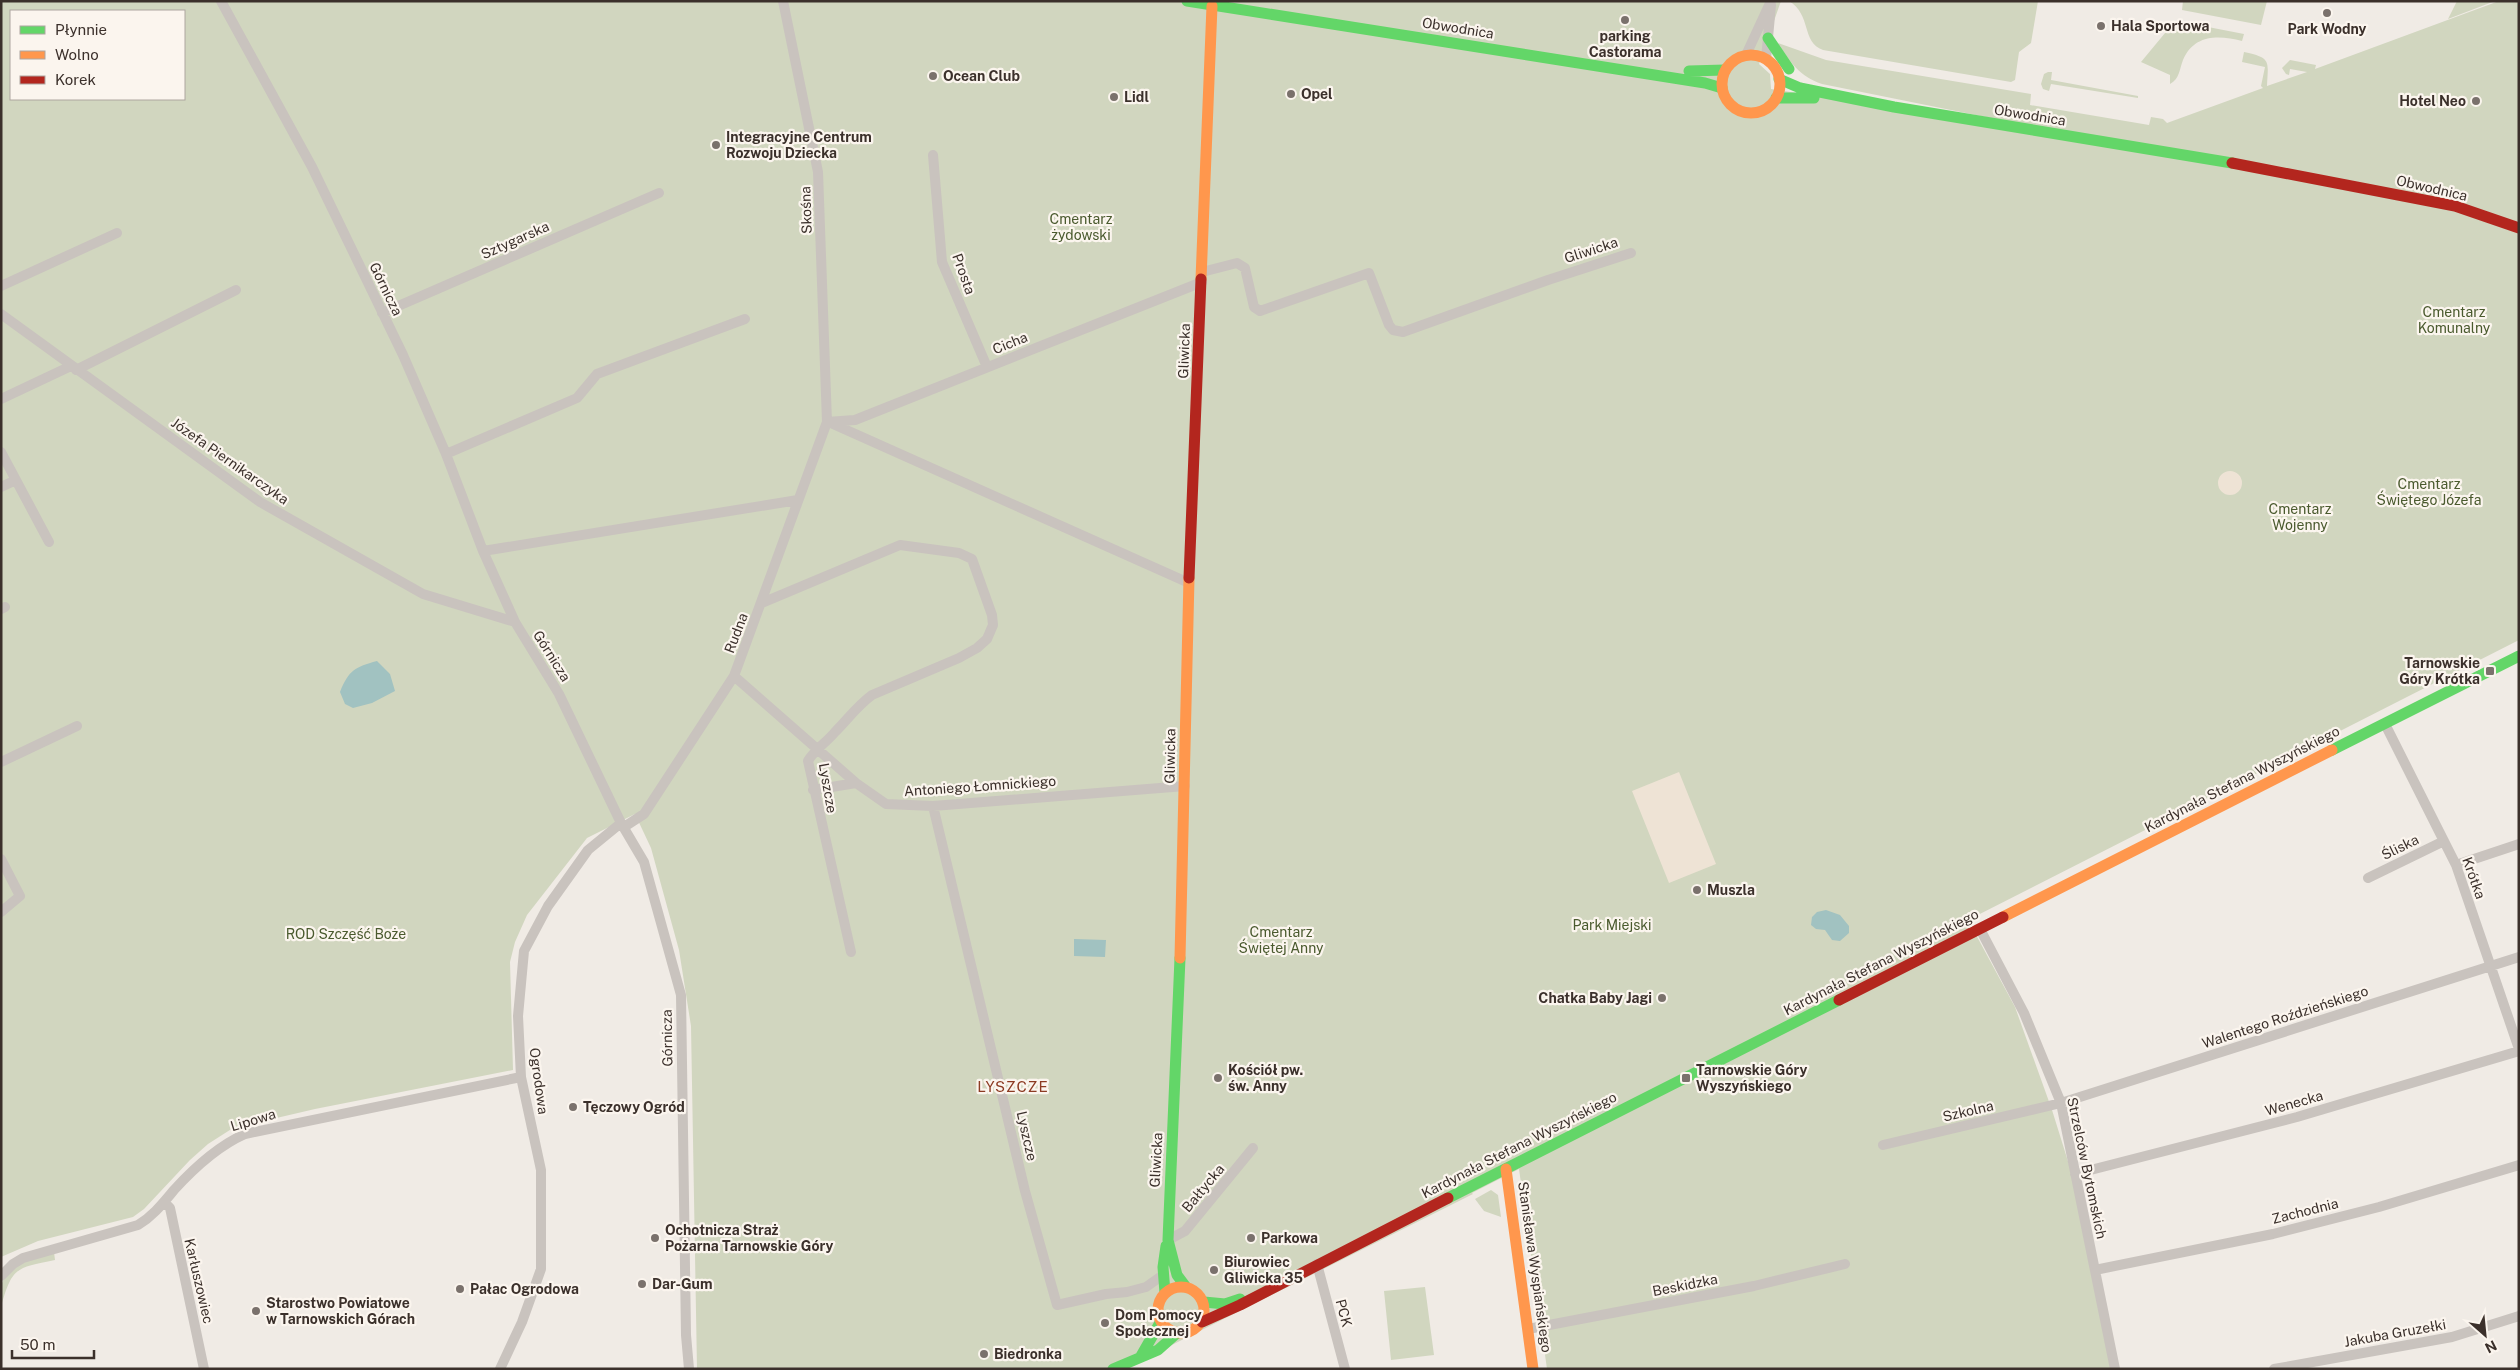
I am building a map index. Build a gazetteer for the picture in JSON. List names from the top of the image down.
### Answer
{
  "streets": {
    "main road": [
      "Obwodnica",
      "Gliwicka",
      "Kardynała Stefana Wyszyńskiego",
      "Stanisława Wyspiańskiego"
    ],
    "street": [
      "Skośna",
      "Sztygarska",
      "Prosta",
      "Górnicza",
      "Cicha",
      "Józefa Piernikarczyka",
      "Rudna",
      "Antoniego Łomnickiego",
      "Lyszcze",
      "Śliska",
      "Krótka",
      "Walentego Roździeńskiego",
      "Ogrodowa",
      "Wenecka",
      "Szkolna",
      "Lipowa",
      "Strzelców Bytomskich",
      "Bałtycka",
      "Zachodnia",
      "Karłuszowiec",
      "Beskidzka",
      "PCK",
      "Jakuba Gruzełki"
    ]
  },
  "crossings": [
    ["Obwodnica", "Gliwicka"],
    ["Skośna", "Cicha"],
    ["Skośna", "Rudna"],
    ["Sztygarska", "Górnicza"],
    ["Gliwicka", "Cicha"],
    ["Gliwicka", "Kardynała Stefana Wyszyńskiego"],
    ["Gliwicka", "Antoniego Łomnickiego"],
    ["Gliwicka", "Lyszcze"],
    ["Gliwicka", "Bałtycka"],
    ["Prosta", "Cicha"],
    ["Górnicza", "Józefa Piernikarczyka"],
    ["Górnicza", "Rudna"],
    ["Górnicza", "Ogrodowa"],
    ["Cicha", "Rudna"],
    ["Rudna", "Antoniego Łomnickiego"],
    ["Rudna", "Ogrodowa"],
    ["Kardynała Stefana Wyszyńskiego", "Krótka"],
    ["Kardynała Stefana Wyszyńskiego", "Strzelców Bytomskich"],
    ["Kardynała Stefana Wyszyńskiego", "Stanisława Wyspiańskiego"],
    ["Kardynała Stefana Wyszyńskiego", "PCK"],
    ["Antoniego Łomnickiego", "Lyszcze"],
    ["Śliska", "Krótka"],
    ["Krótka", "Walentego Roździeńskiego"],
    ["Krótka", "Wenecka"],
    ["Walentego Roździeńskiego", "Szkolna"],
    ["Walentego Roździeńskiego", "Strzelców Bytomskich"],
    ["Ogrodowa", "Lipowa"],
    ["Wenecka", "Strzelców Bytomskich"],
    ["Szkolna", "Strzelców Bytomskich"],
    ["Lipowa", "Karłuszowiec"],
    ["Strzelców Bytomskich", "Zachodnia"],
    ["Stanisława Wyspiańskiego", "Beskidzka"]
  ],
  "districts": ["LYSZCZE"],
  "parks": [
    "Cmentarz żydowski",
    "Cmentarz Komunalny",
    "Cmentarz Świętego Józefa",
    "Cmentarz Wojenny",
    "Park Miejski",
    "Cmentarz Świętej Anny",
    "ROD Szczęść Boże"
  ],
  "places": {
    "other": [
      "Park Wodny",
      "parking Castorama",
      "Hala Sportowa",
      "Ocean Club",
      "Opel",
      "Lidl",
      "Hotel Neo",
      "Integracyjne Centrum Rozwoju Dziecka",
      "Muszla",
      "Chatka Baby Jagi",
      "Kościół pw. św. Anny",
      "Tęczowy Ogród",
      "Ochotnicza Straż Pożarna Tarnowskie Góry",
      "Parkowa",
      "Biurowiec Gliwicka 35",
      "Dar-Gum",
      "Pałac Ogrodowa",
      "Starostwo Powiatowe w Tarnowskich Górach",
      "Dom Pomocy Społecznej",
      "Biedronka"
    ],
    "transit": ["Tarnowskie Góry Krótka", "Tarnowskie Góry Wyszyńskiego"]
  },
  "legend": ["Płynnie", "Wolno", "Korek"],
  "scale_bar": "50 m",
  "north": "bottom right"
}
